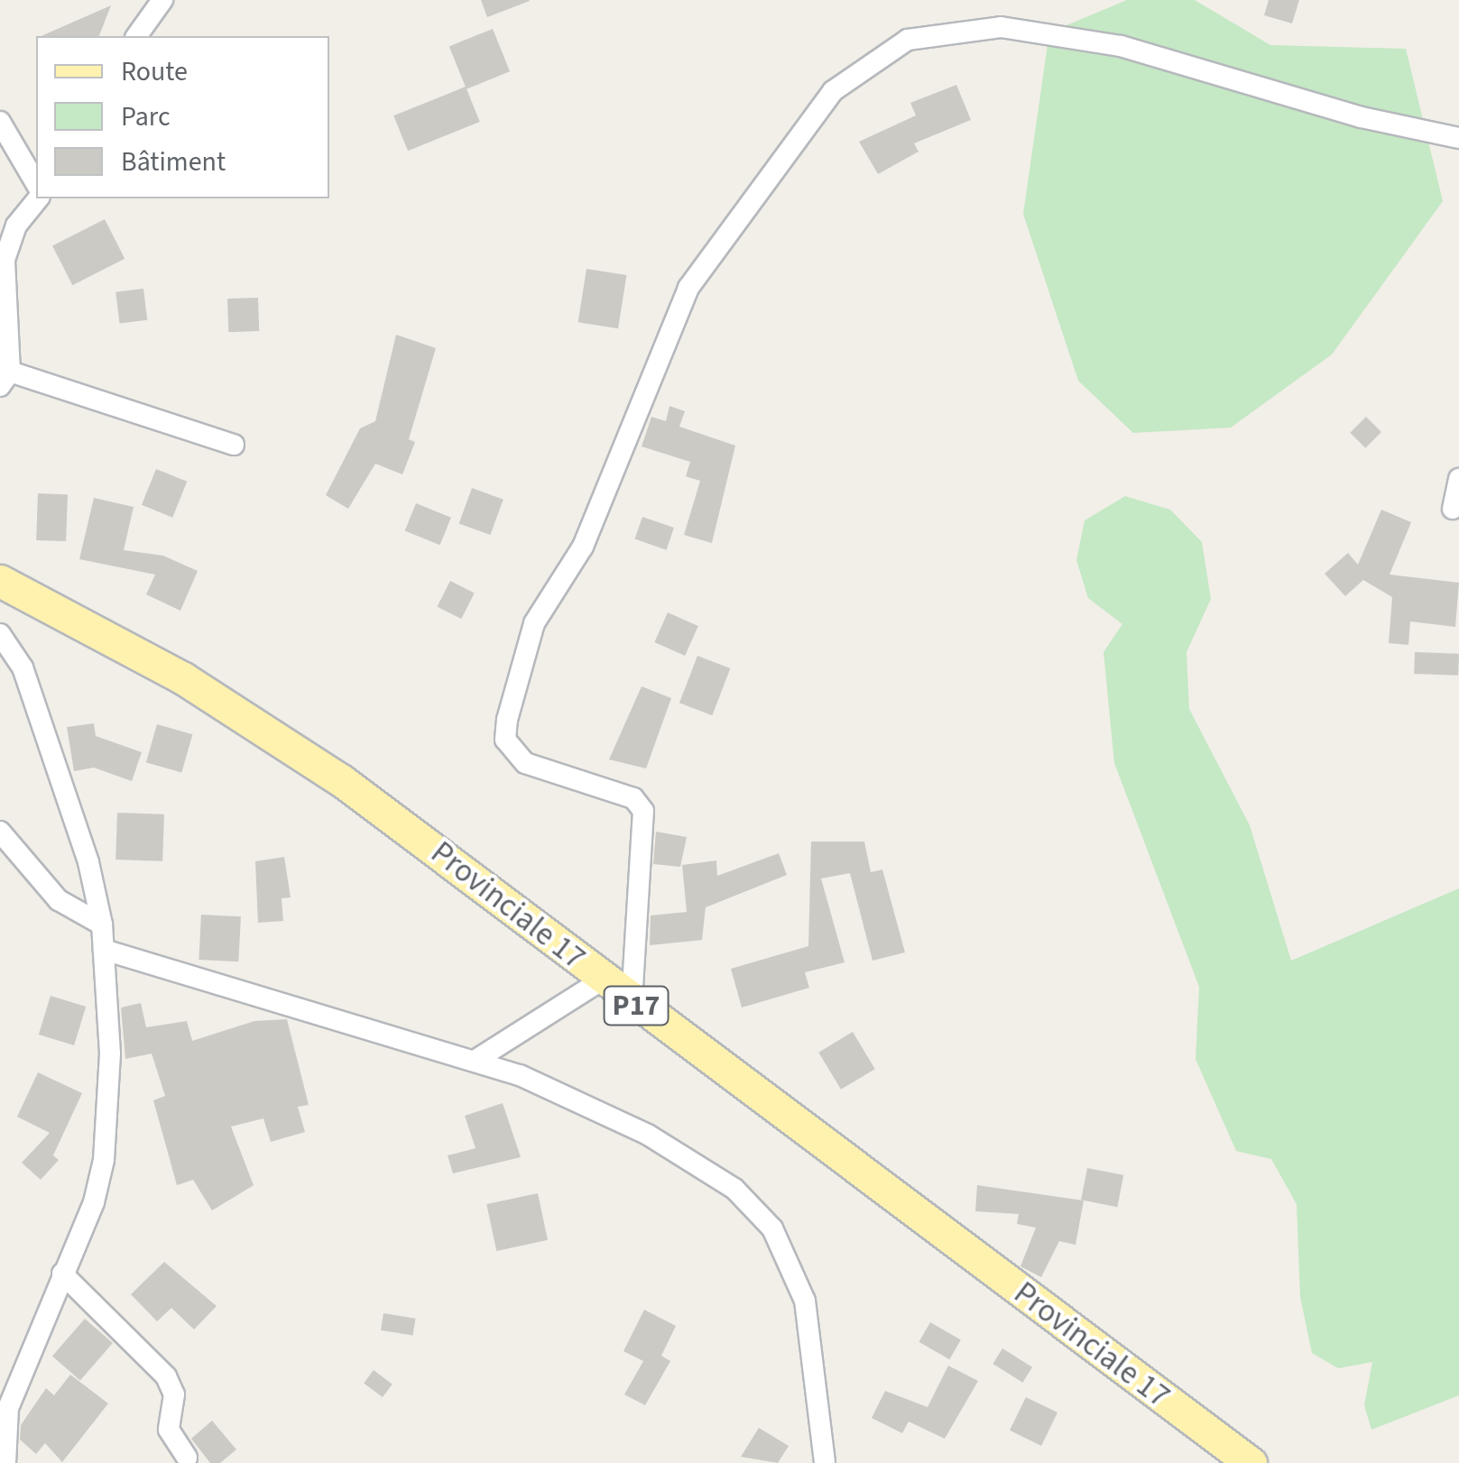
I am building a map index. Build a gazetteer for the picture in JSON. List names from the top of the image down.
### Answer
{
  "streets": {
    "main road": ["Provinciale 17", "P17"]
  },
  "legend": ["Route", "Parc", "Bâtiment"]
}
